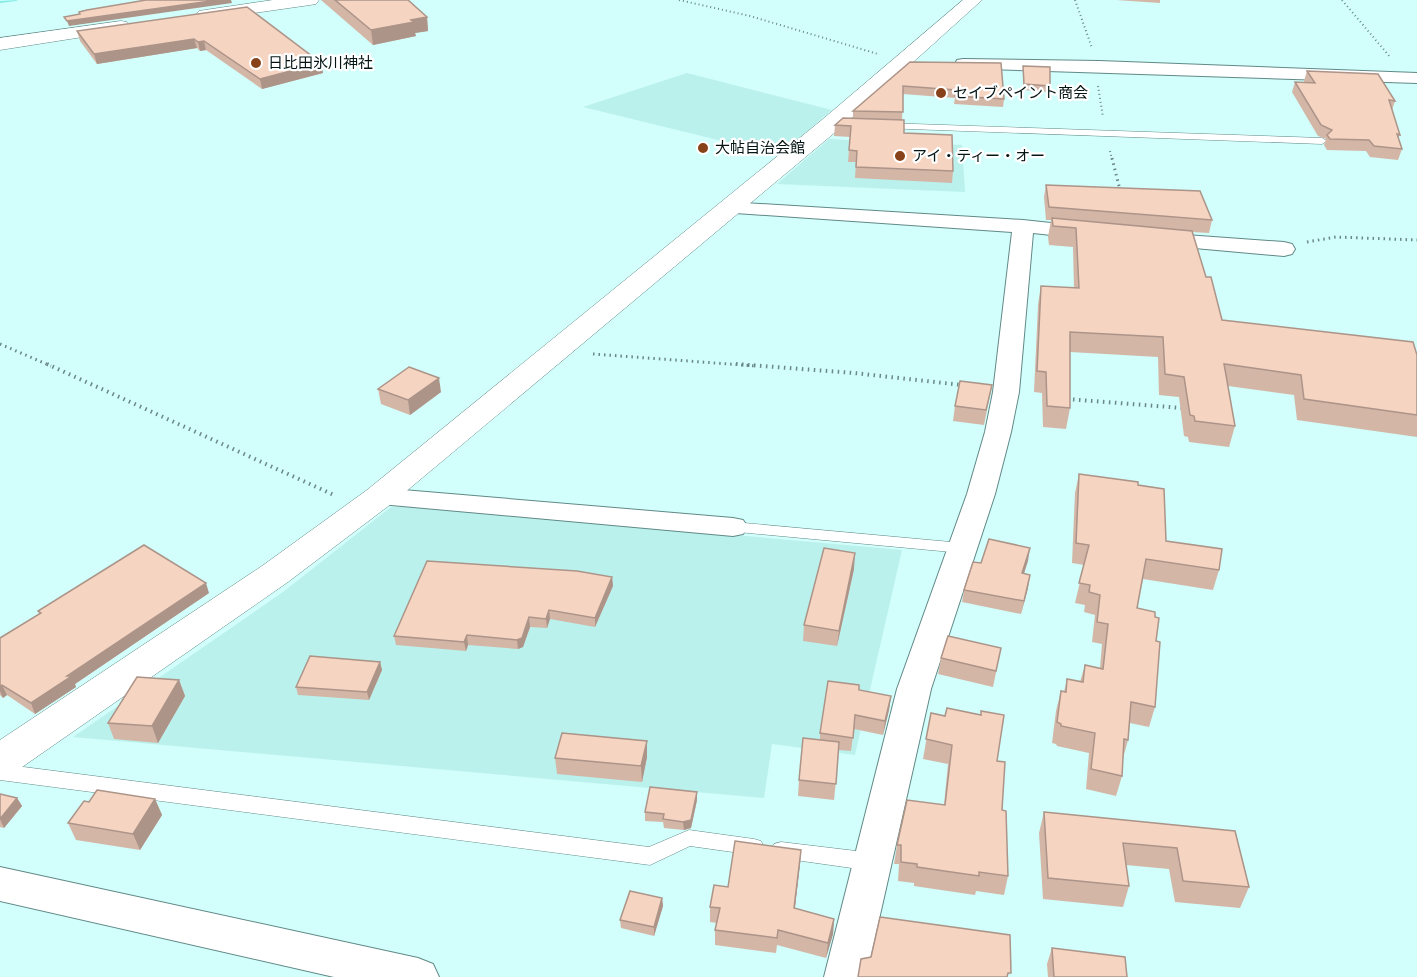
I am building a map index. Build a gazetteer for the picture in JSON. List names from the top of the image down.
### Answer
{
  "places": [
    "日比田氷川神社",
    "セイブペイント商会",
    "大帖自治会館",
    "アイ・ティー・オー"
  ]
}
